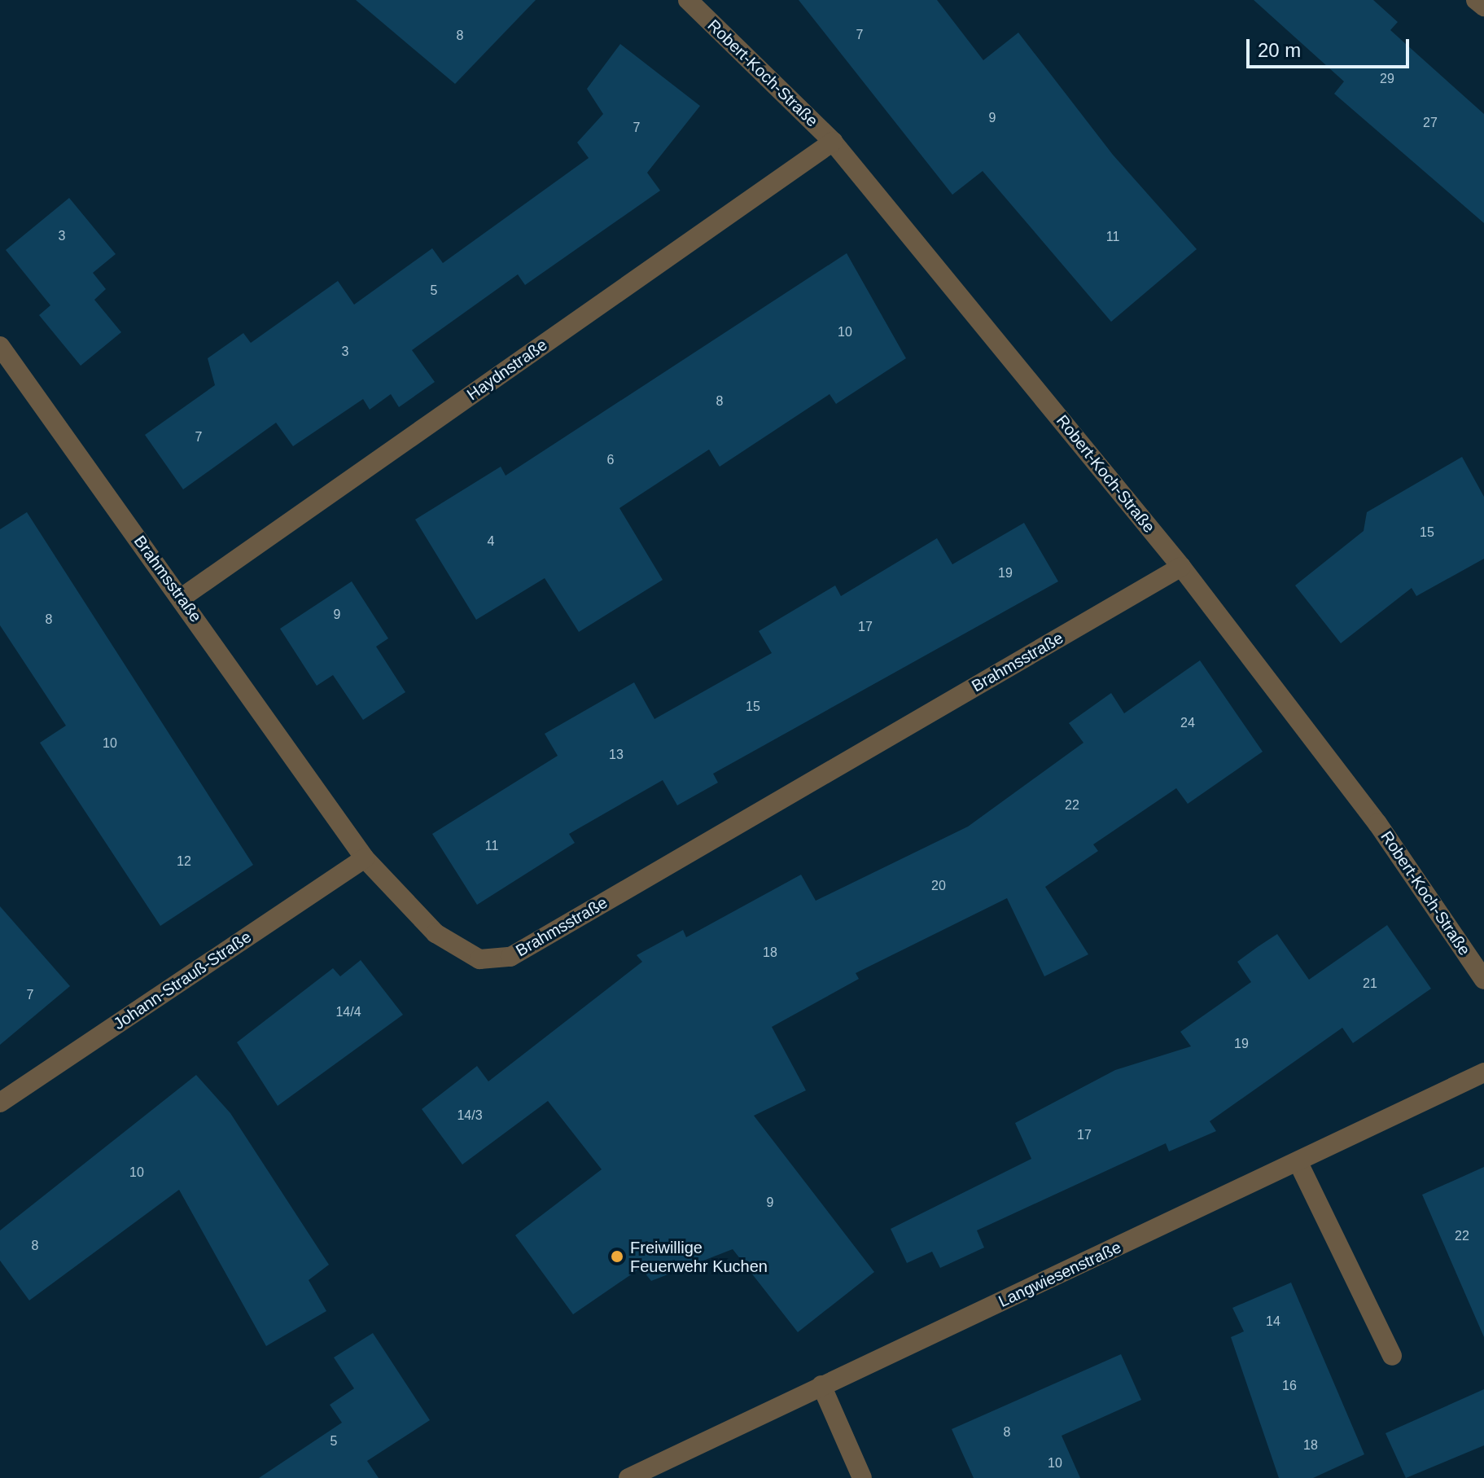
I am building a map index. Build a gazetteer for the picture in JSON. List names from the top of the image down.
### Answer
{
  "streets": {
    "street": [
      "Robert-Koch-Straße",
      "Haydnstraße",
      "Brahmsstraße",
      "Johann-Strauß-Straße",
      "Langwiesenstraße"
    ]
  },
  "crossings": [
    ["Robert-Koch-Straße", "Haydnstraße"],
    ["Robert-Koch-Straße", "Brahmsstraße"],
    ["Haydnstraße", "Brahmsstraße"],
    ["Brahmsstraße", "Johann-Strauß-Straße"]
  ],
  "places": ["Freiwillige Feuerwehr Kuchen"],
  "house_numbers": [
    "7",
    "8",
    "29",
    "9",
    "27",
    "7",
    "3",
    "11",
    "5",
    "10",
    "3",
    "8",
    "7",
    "6",
    "15",
    "4",
    "19",
    "9",
    "8",
    "17",
    "15",
    "24",
    "10",
    "13",
    "22",
    "11",
    "12",
    "20",
    "18",
    "21",
    "7",
    "14/4",
    "19",
    "14/3",
    "17",
    "10",
    "9",
    "22",
    "8",
    "14",
    "16",
    "8",
    "5",
    "18",
    "10"
  ],
  "scale_bar": "20 m"
}
